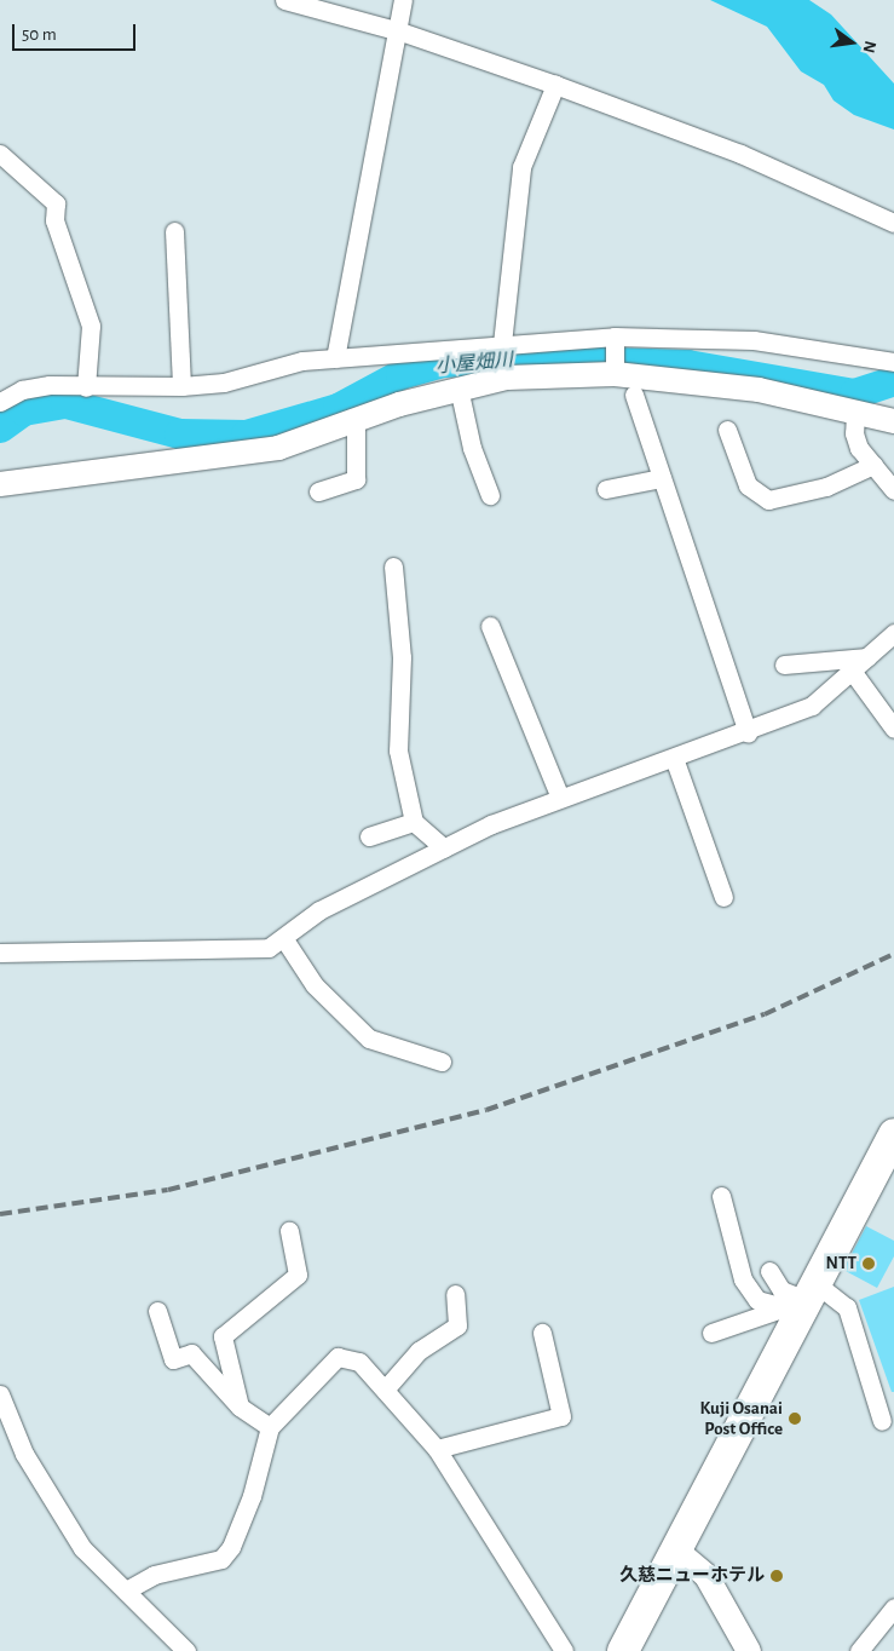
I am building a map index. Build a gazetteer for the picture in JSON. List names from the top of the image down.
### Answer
{
  "water": ["小屋畑川"],
  "places": ["NTT", "Kuji Osanai Post Office", "久慈ニューホテル"],
  "scale_bar": "50 m",
  "north": "right"
}
